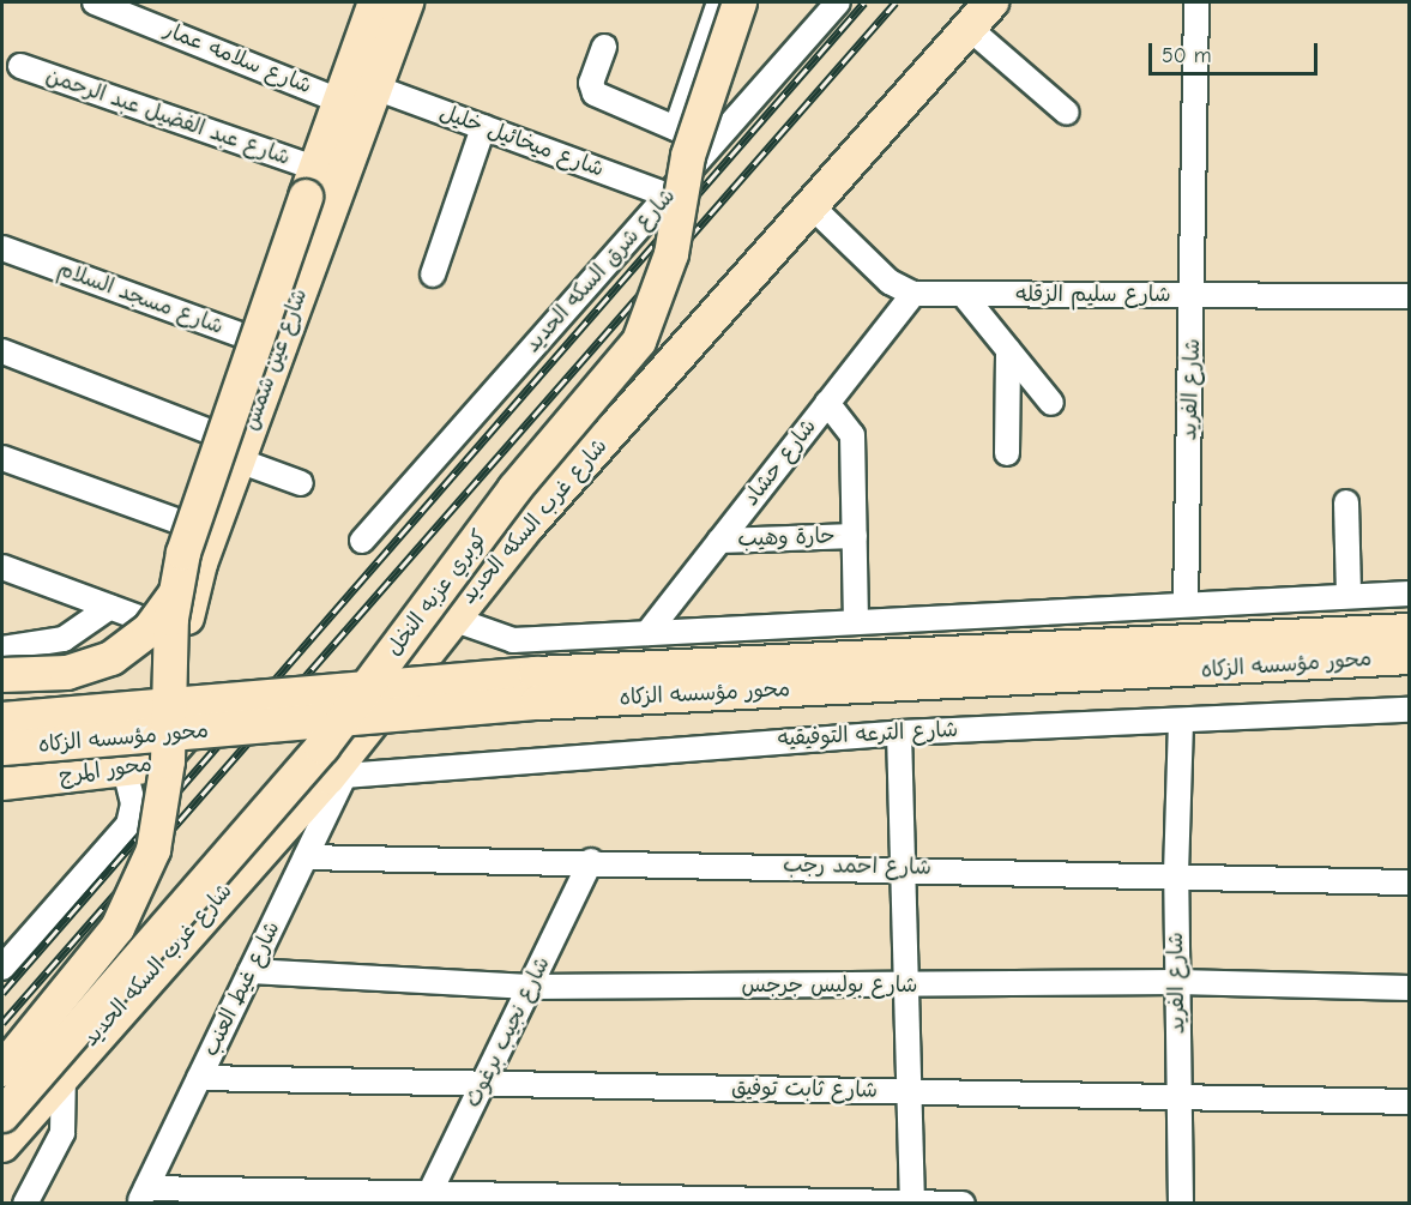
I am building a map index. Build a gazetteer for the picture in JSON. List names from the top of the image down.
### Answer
{
  "streets": {
    "main road": [
      "شارع عين شمس",
      "شارع غرب السكه الحديد",
      "كوبري عزبه النخل",
      "محور مؤسسه الزكاه",
      "محور المرج"
    ],
    "street": [
      "شارع سلامه عمار",
      "شارع عبد الفضيل عبد الرحمن",
      "شارع ميخائيل خليل",
      "شارع شرق السكه الحديد",
      "شارع سليم الزقله",
      "شارع مسجد السلام",
      "شارع الفريد",
      "شارع حشاد",
      "حارة وهيب",
      "شارع الترعه التوفيقيه",
      "شارع احمد رجب",
      "شارع بوليس جرجس",
      "شارع غيط العنب",
      "شارع نجيب برغوث",
      "شارع ثابت توفيق"
    ]
  },
  "crossings": [
    ["شارع ميخائيل خليل", "شارع شرق السكه الحديد"],
    ["شارع ميخائيل خليل", "شارع عين شمس"],
    ["شارع سليم الزقله", "شارع الفريد"],
    ["شارع سليم الزقله", "شارع حشاد"],
    ["شارع مسجد السلام", "شارع عين شمس"],
    ["شارع عين شمس", "محور المرج"],
    ["شارع الفريد", "شارع الترعه التوفيقيه"],
    ["شارع الفريد", "شارع احمد رجب"],
    ["شارع الفريد", "شارع بوليس جرجس"],
    ["شارع الفريد", "شارع ثابت توفيق"],
    ["شارع حشاد", "حارة وهيب"],
    ["شارع غرب السكه الحديد", "شارع الترعه التوفيقيه"],
    ["شارع غرب السكه الحديد", "شارع غيط العنب"],
    ["شارع الترعه التوفيقيه", "شارع غيط العنب"],
    ["شارع احمد رجب", "شارع غيط العنب"],
    ["شارع احمد رجب", "شارع نجيب برغوث"],
    ["شارع بوليس جرجس", "شارع غيط العنب"],
    ["شارع بوليس جرجس", "شارع نجيب برغوث"],
    ["شارع غيط العنب", "شارع ثابت توفيق"],
    ["شارع نجيب برغوث", "شارع ثابت توفيق"]
  ],
  "scale_bar": "50 m"
}
